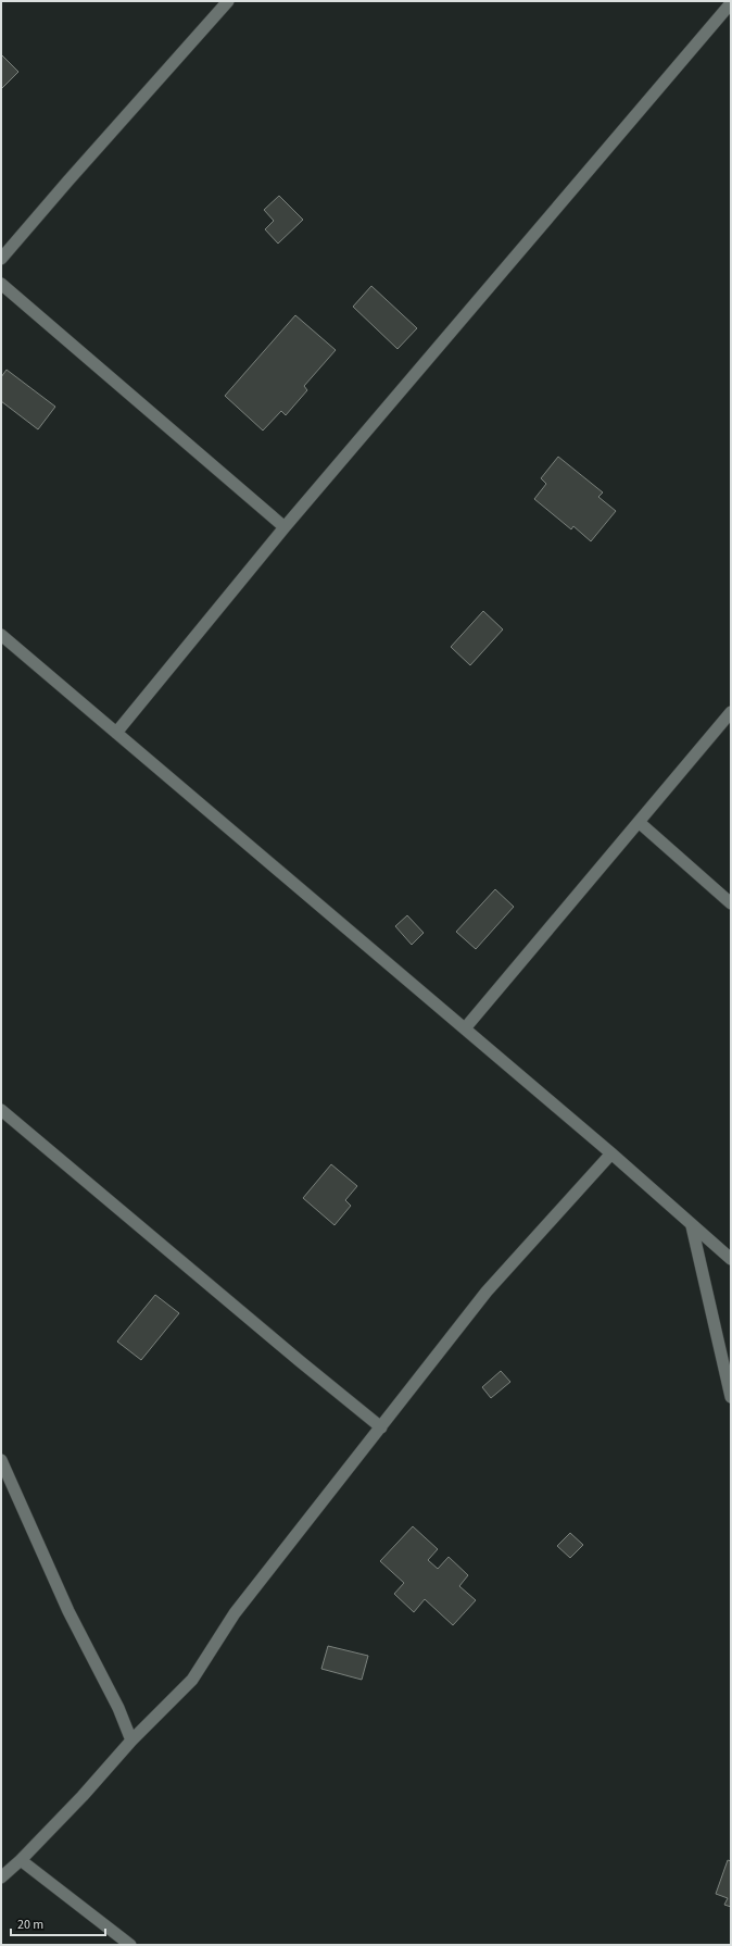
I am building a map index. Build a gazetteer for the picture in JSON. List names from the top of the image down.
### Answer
{
  "scale_bar": "20 m"
}
